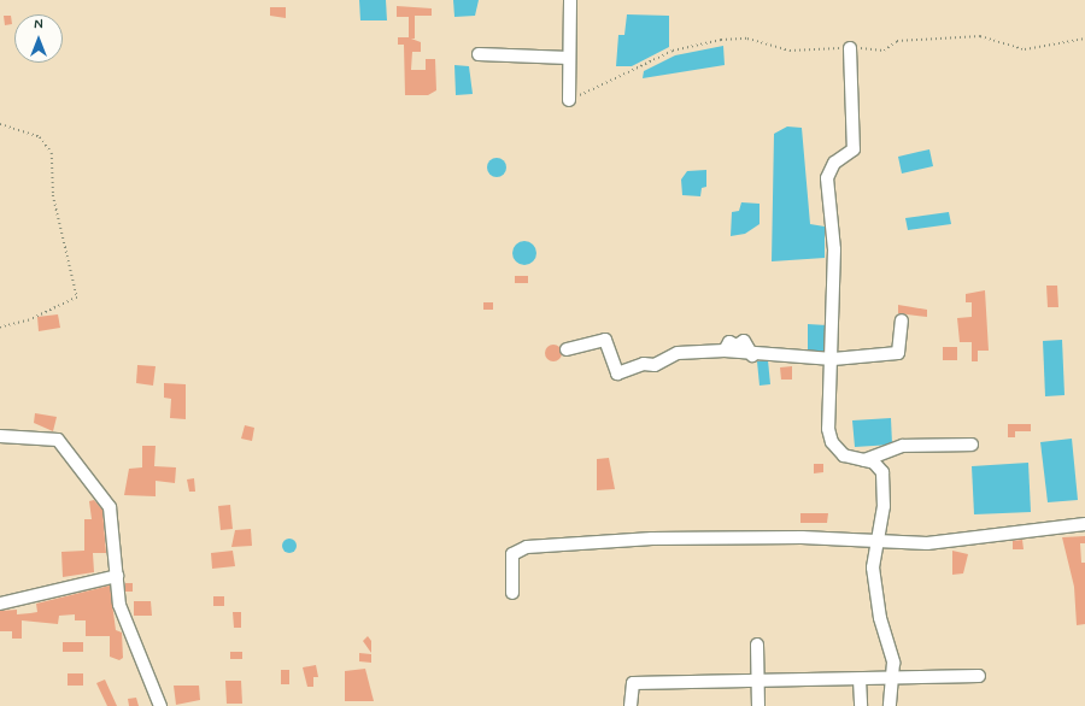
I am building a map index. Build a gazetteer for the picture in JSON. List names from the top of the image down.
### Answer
{
  "north": "top"
}
